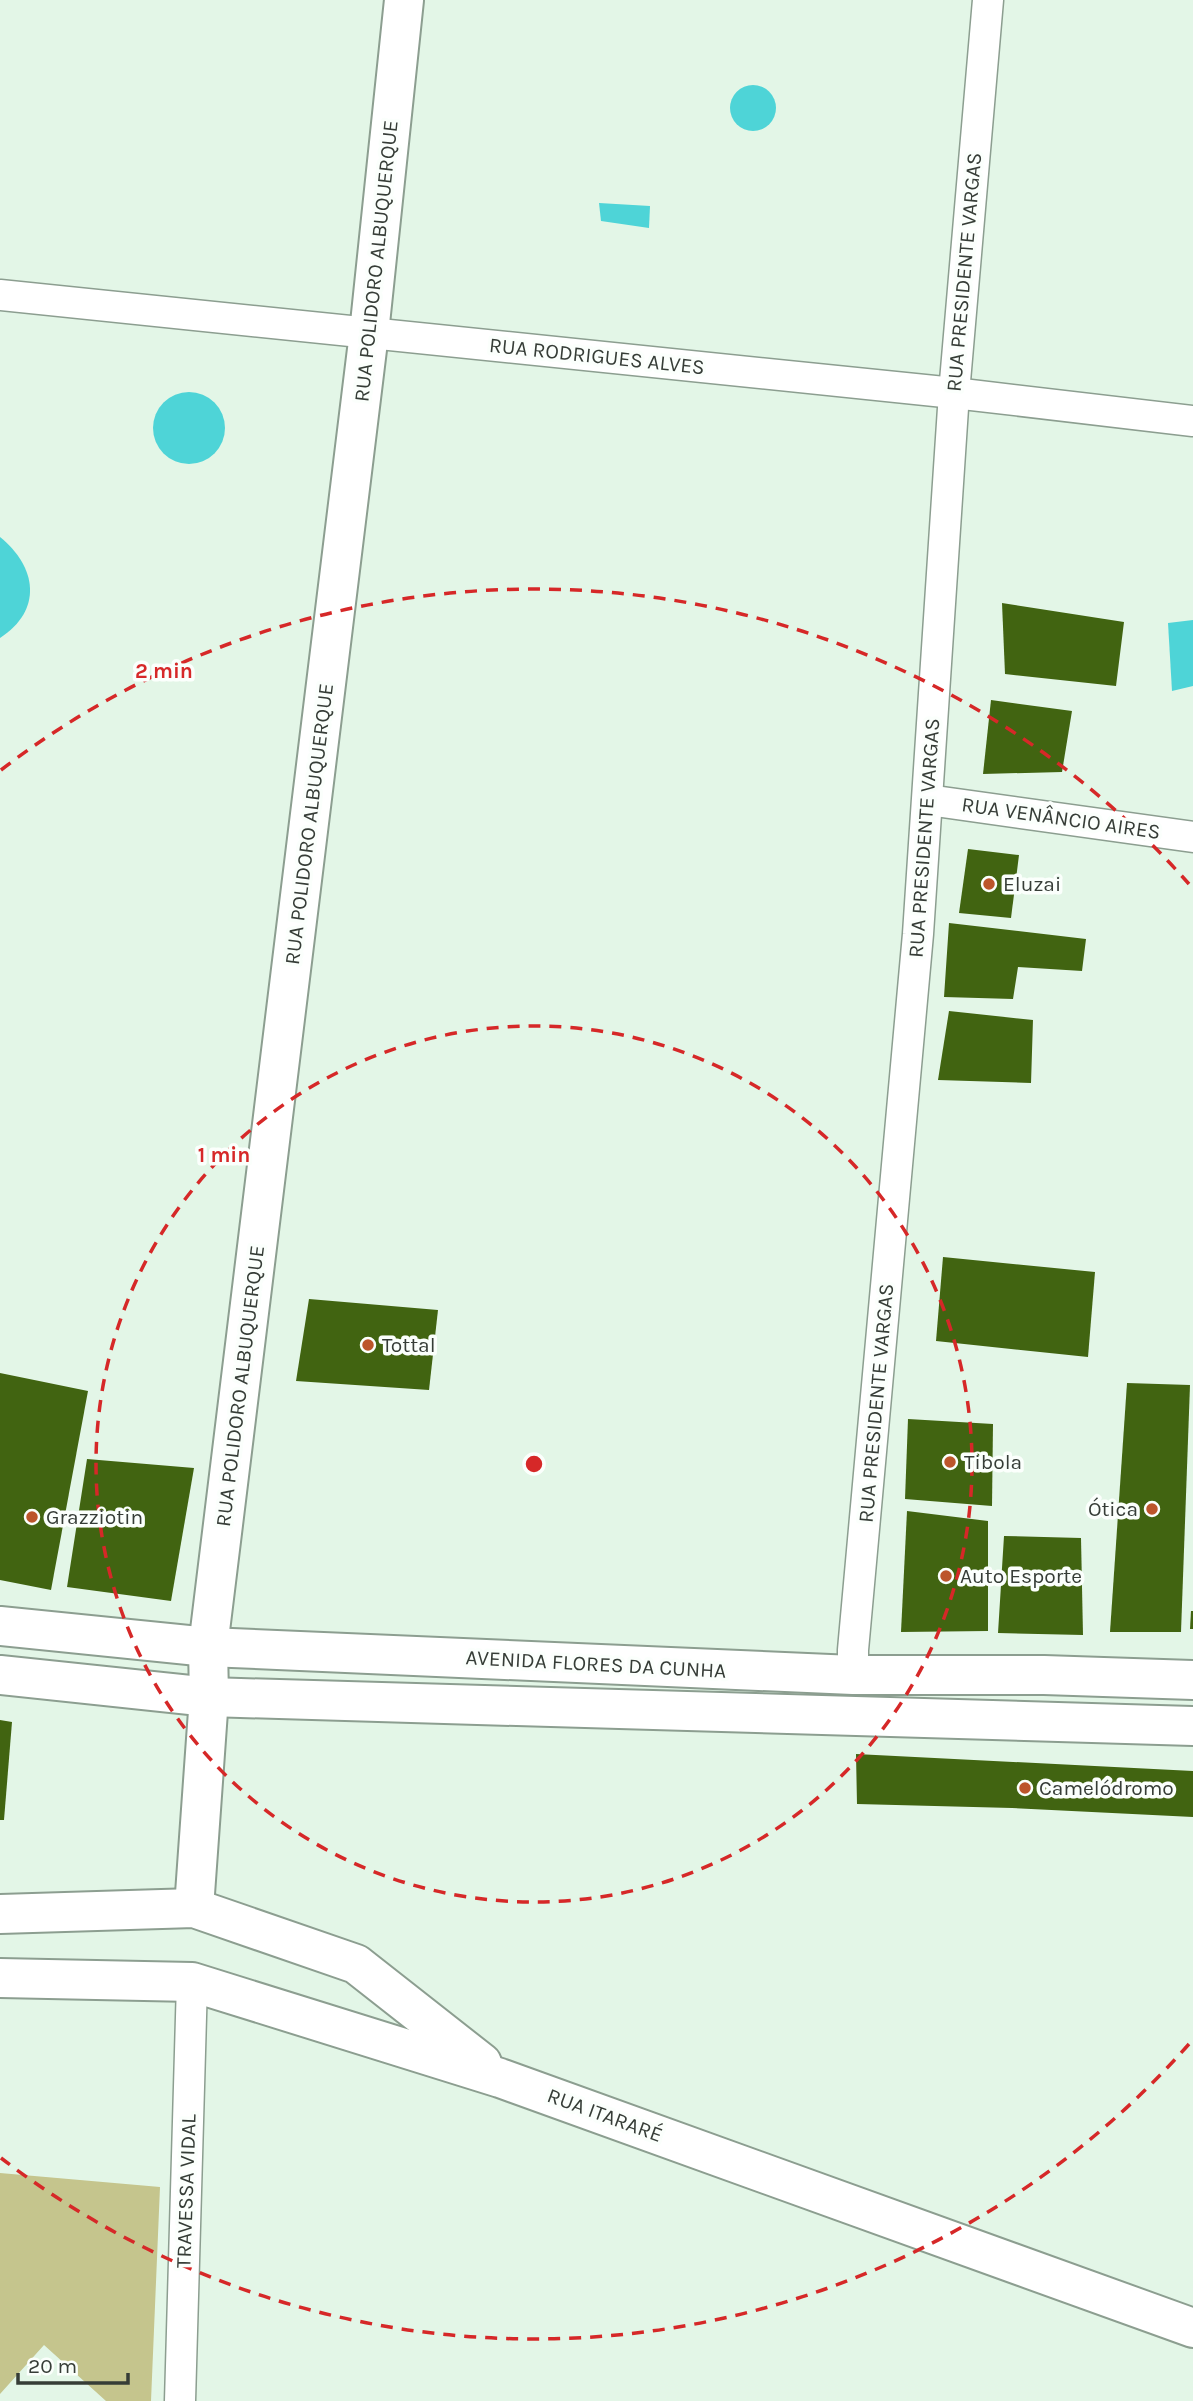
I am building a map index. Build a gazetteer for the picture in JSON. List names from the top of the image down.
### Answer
{
  "streets": {
    "street": [
      "RUA POLIDORO ALBUQUERQUE",
      "RUA PRESIDENTE VARGAS",
      "RUA RODRIGUES ALVES",
      "RUA VENÂNCIO AIRES",
      "AVENIDA FLORES DA CUNHA",
      "RUA ITARARÉ",
      "TRAVESSA VIDAL"
    ]
  },
  "crossings": [
    ["RUA POLIDORO ALBUQUERQUE", "RUA RODRIGUES ALVES"],
    ["RUA POLIDORO ALBUQUERQUE", "AVENIDA FLORES DA CUNHA"],
    ["RUA PRESIDENTE VARGAS", "RUA RODRIGUES ALVES"],
    ["RUA PRESIDENTE VARGAS", "RUA VENÂNCIO AIRES"],
    ["RUA PRESIDENTE VARGAS", "AVENIDA FLORES DA CUNHA"],
    ["RUA ITARARÉ", "TRAVESSA VIDAL"]
  ],
  "places": [
    "Eluzai",
    "Tottal",
    "Tibola",
    "Ótica",
    "Grazziotin",
    "Auto Esporte",
    "Camelódromo"
  ],
  "scale_bar": "20 m",
  "rings": ["2 min", "1 min"]
}
